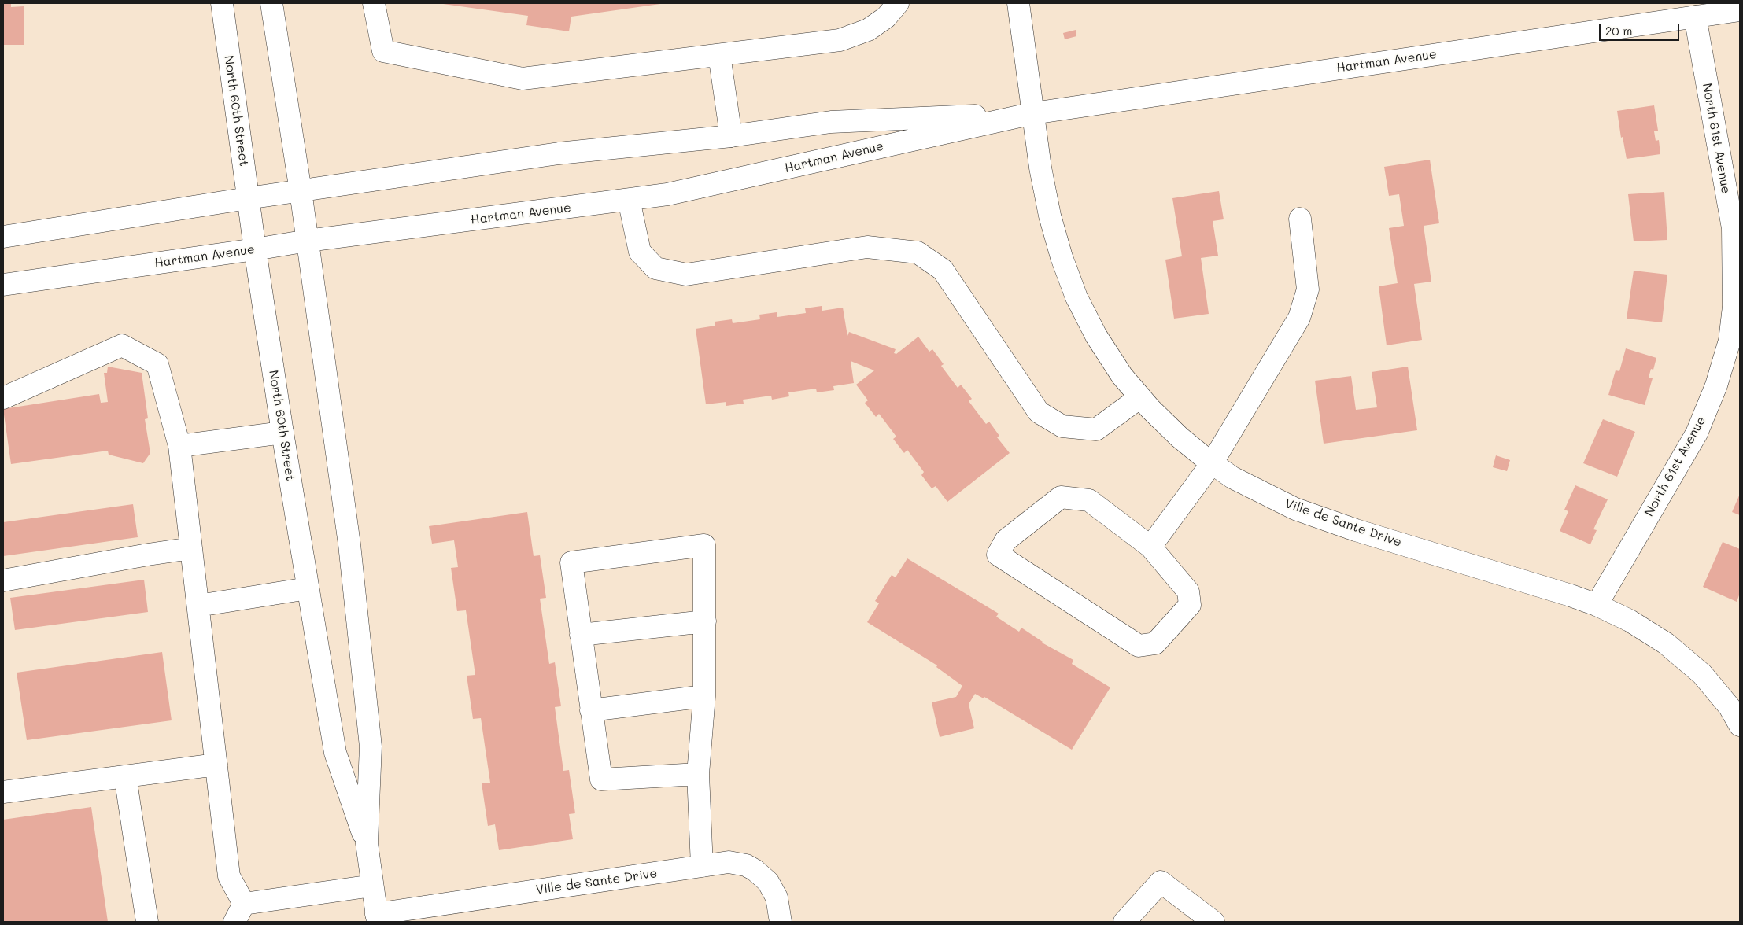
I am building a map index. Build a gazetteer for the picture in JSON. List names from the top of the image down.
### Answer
{
  "streets": {
    "main road": [
      "Hartman Avenue",
      "North 60th Street",
      "North 61st Avenue",
      "Ville de Sante Drive"
    ]
  },
  "crossings": [
    ["Hartman Avenue", "North 60th Street"],
    ["Hartman Avenue", "North 61st Avenue"],
    ["Hartman Avenue", "Ville de Sante Drive"],
    ["North 60th Street", "Ville de Sante Drive"],
    ["North 61st Avenue", "Ville de Sante Drive"]
  ],
  "scale_bar": "20 m"
}
